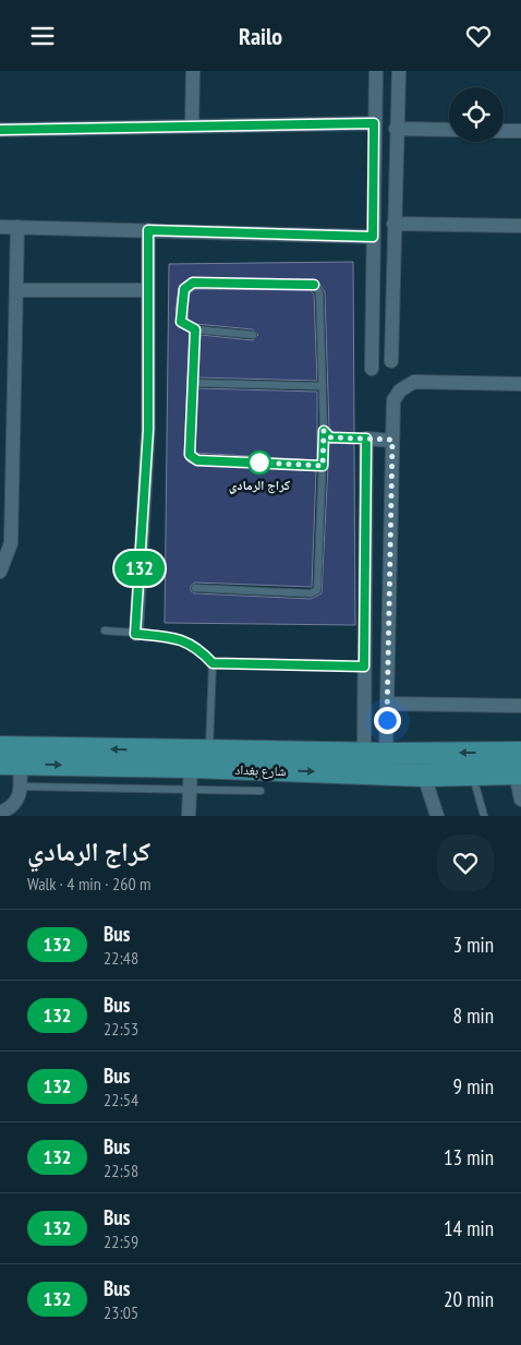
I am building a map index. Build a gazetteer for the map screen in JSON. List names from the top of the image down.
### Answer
{
  "streets": {
    "main road": ["شارع بغداد"]
  },
  "places": ["كراج الرمادي"],
  "lines": ["bus line 132"],
  "page": {
    "header": "Railo",
    "on_map": "132",
    "heading": ["كراج الرمادي", "Walk · 4 min · 260 m"],
    "list": [
      {
        "mark": "132",
        "name": "Bus",
        "note": "22:48",
        "value": "3 min"
      },
      {
        "mark": "132",
        "name": "Bus",
        "note": "22:53",
        "value": "8 min"
      },
      {
        "mark": "132",
        "name": "Bus",
        "note": "22:54",
        "value": "9 min"
      },
      {
        "mark": "132",
        "name": "Bus",
        "note": "22:58",
        "value": "13 min"
      },
      {
        "mark": "132",
        "name": "Bus",
        "note": "22:59",
        "value": "14 min"
      },
      {
        "mark": "132",
        "name": "Bus",
        "note": "23:05",
        "value": "20 min"
      }
    ]
  }
}
